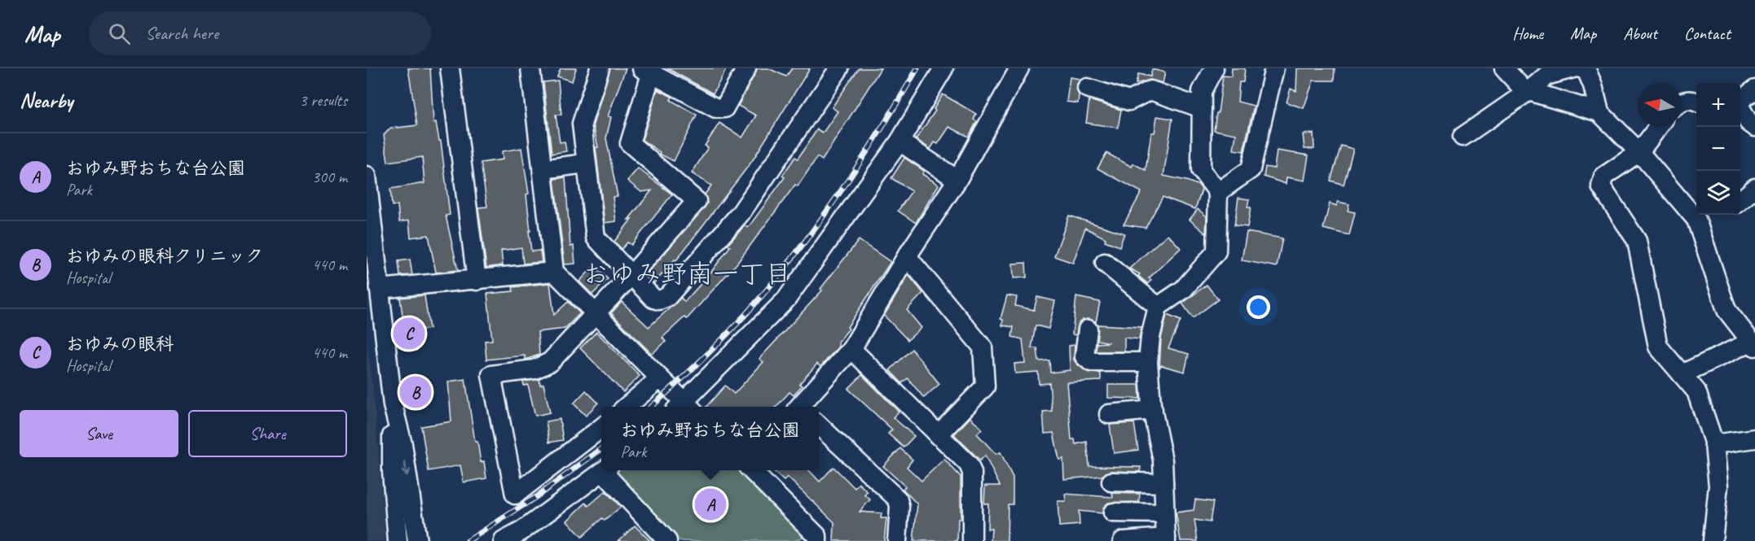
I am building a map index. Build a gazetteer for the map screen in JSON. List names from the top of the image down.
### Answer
{
  "districts": ["おゆみ野南一丁目"],
  "north": "left",
  "page": {
    "header": "Map",
    "search": "Search here",
    "nav": [
      "Home",
      "Map",
      "About",
      "Contact"
    ],
    "heading": ["Nearby", "3 results"],
    "map_buttons": ["+", "−"],
    "list": [
      {
        "mark": "A",
        "name": "おゆみ野おちな台公園",
        "note": "Park",
        "value": "300 m"
      },
      {
        "mark": "B",
        "name": "おゆみの眼科クリニック",
        "note": "Hospital",
        "value": "440 m"
      },
      {
        "mark": "C",
        "name": "おゆみの眼科",
        "note": "Hospital",
        "value": "440 m"
      }
    ],
    "pins": ["C", "B", "A"],
    "buttons": ["Save", "Share"],
    "popup": ["おゆみ野おちな台公園", "Park"]
  }
}
